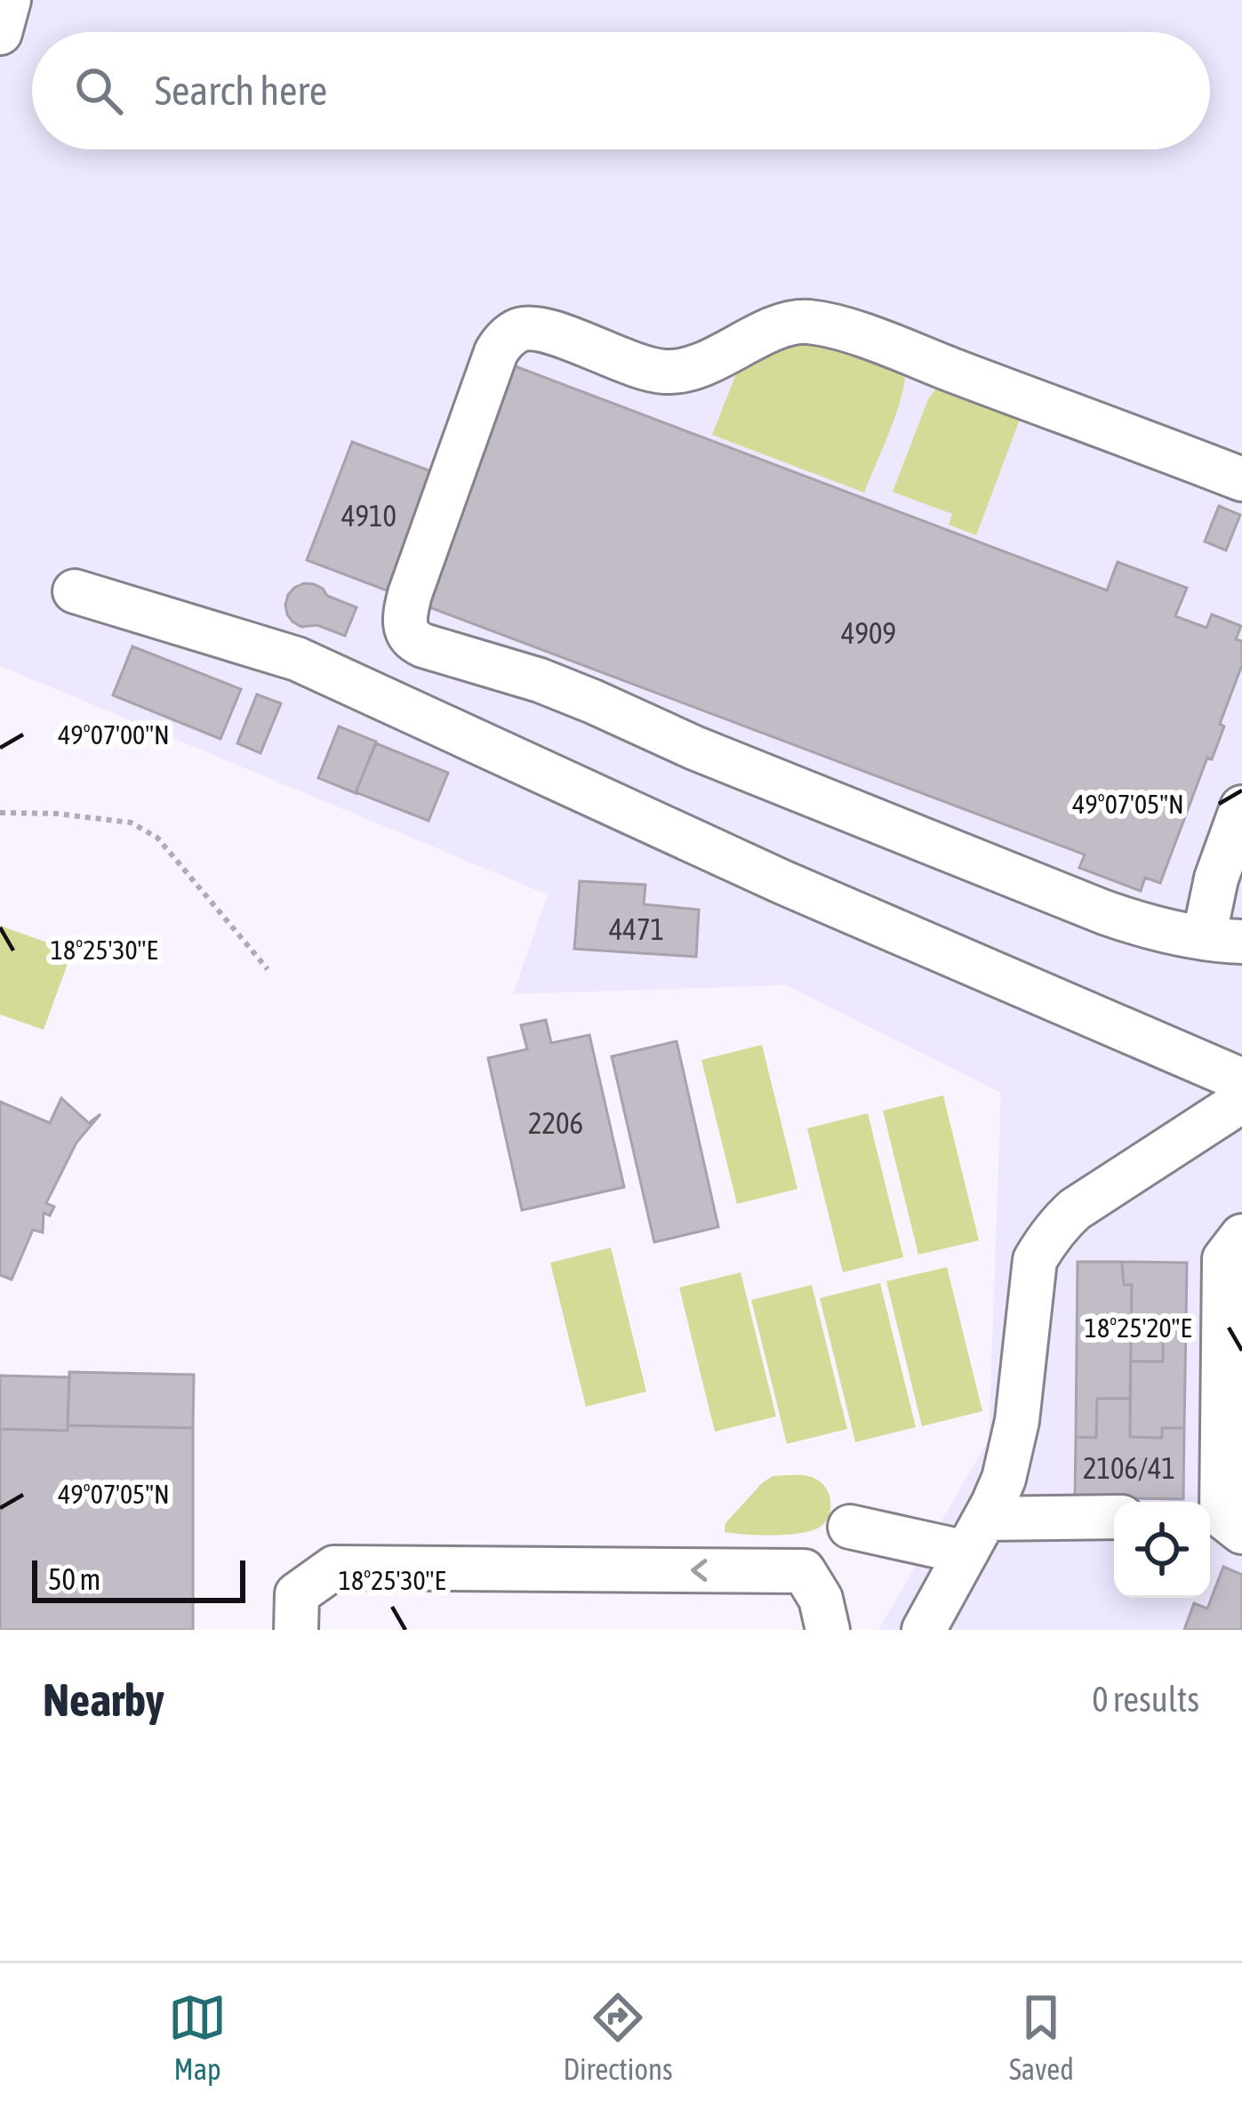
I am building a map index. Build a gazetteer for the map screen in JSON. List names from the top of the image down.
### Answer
{
  "house_numbers": [
    "4910",
    "4909",
    "4471",
    "2206",
    "2106/41"
  ],
  "scale_bar": "50 m",
  "page": {
    "search": "Search here",
    "scale": "50 m",
    "heading": ["Nearby", "0 results"],
    "nav": ["Map", "Directions", "Saved"]
  },
  "coordinates": [
    "49°07'00\"N",
    "49°07'05\"N",
    "18°25'30\"E",
    "18°25'20\"E"
  ]
}
